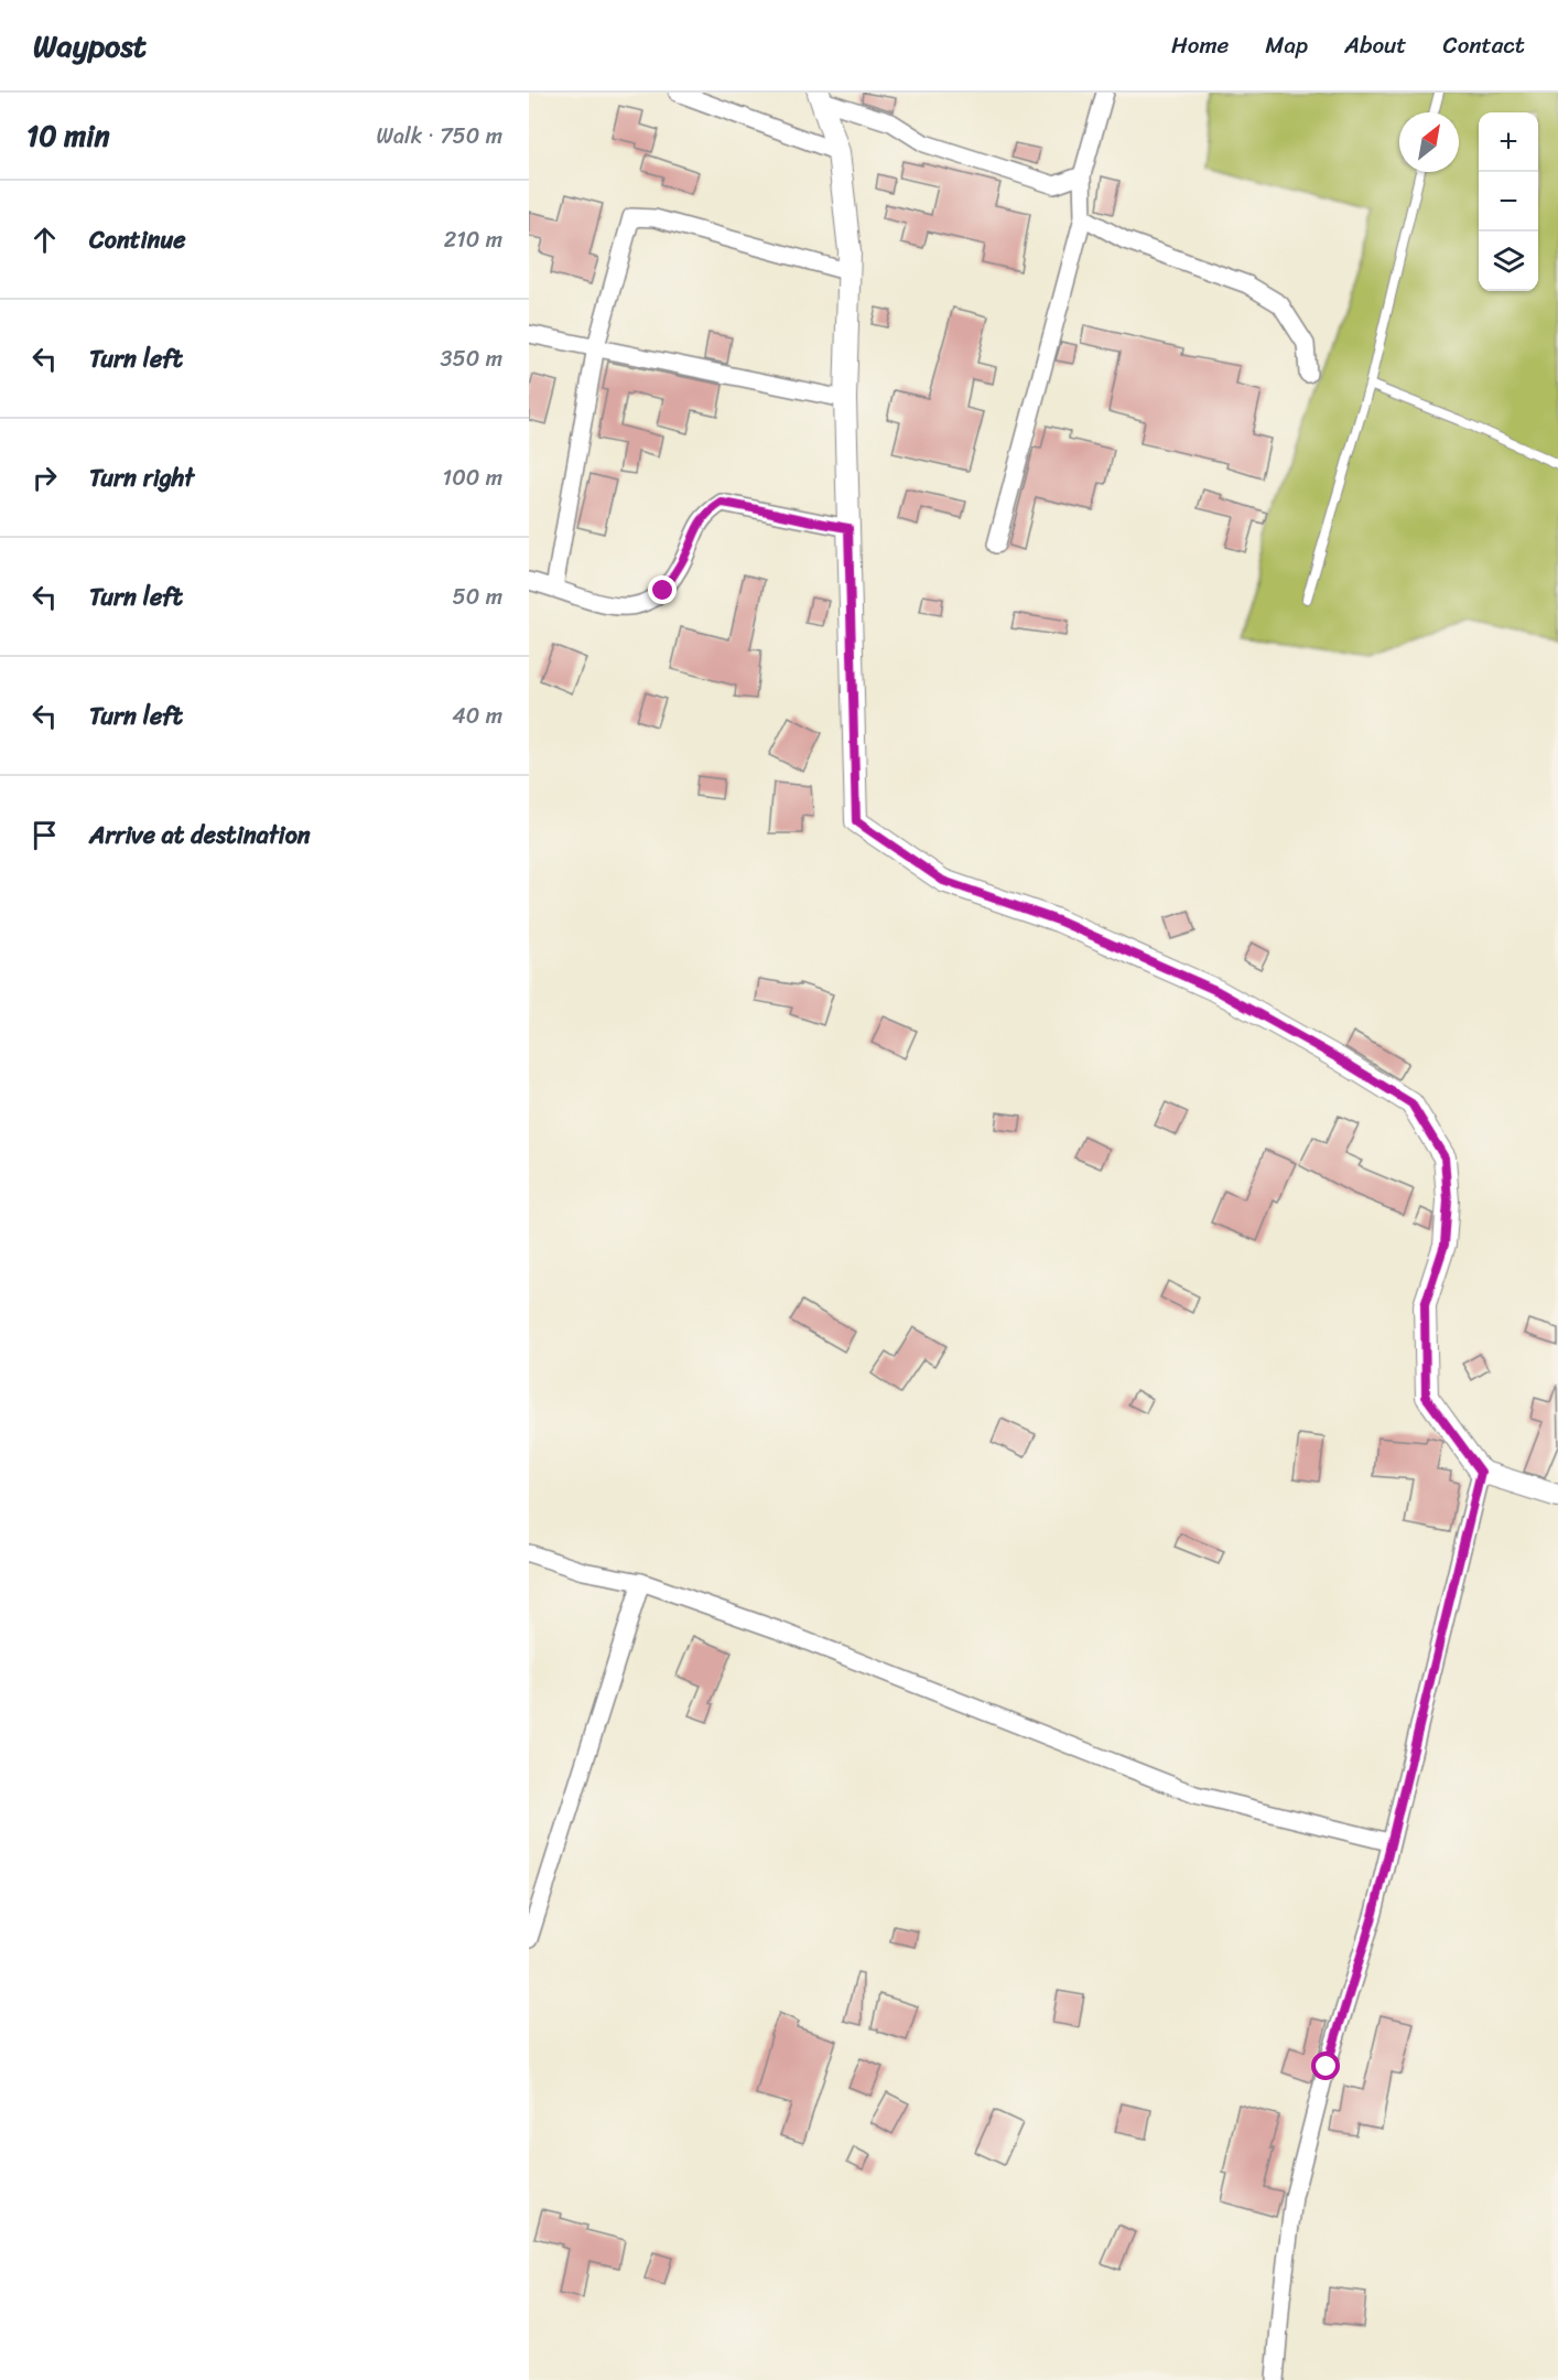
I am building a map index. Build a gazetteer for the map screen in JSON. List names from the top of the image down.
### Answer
{
  "north": "top right",
  "page": {
    "header": "Waypost",
    "nav": [
      "Home",
      "Map",
      "About",
      "Contact"
    ],
    "heading": ["10 min", "Walk · 750 m"],
    "map_buttons": ["+", "−"],
    "list": [
      ["Continue", "210 m"],
      ["Turn left", "350 m"],
      ["Turn right", "100 m"],
      ["Turn left", "50 m"],
      ["Turn left", "40 m"],
      "Arrive at destination"
    ]
  }
}
